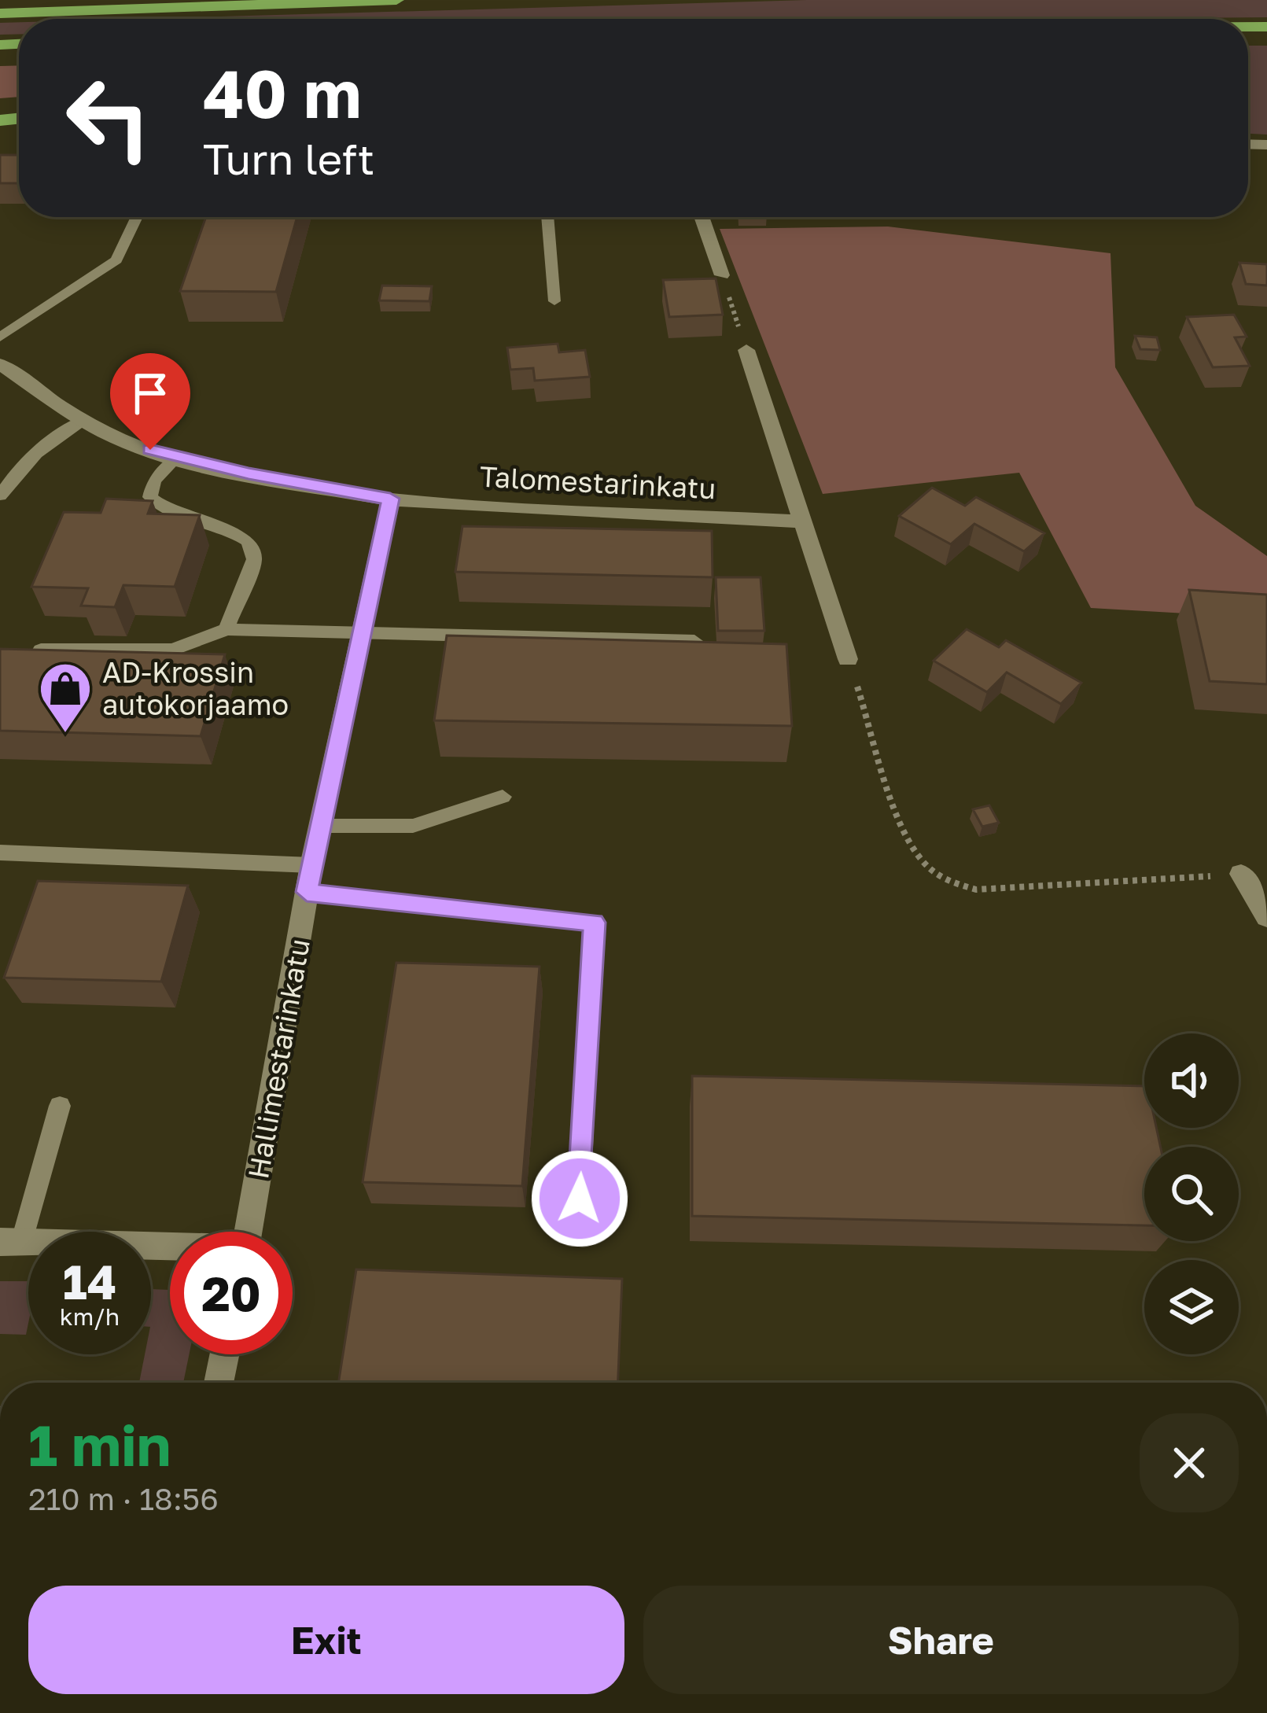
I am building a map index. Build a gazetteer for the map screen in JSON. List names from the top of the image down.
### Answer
{
  "streets": {
    "street": ["Talomestarinkatu", "Hallimestarinkatu"]
  },
  "crossings": [
    ["Talomestarinkatu", "Hallimestarinkatu"]
  ],
  "places": {
    "shop": ["AD-Krossin autokorjaamo"]
  },
  "page": {
    "turn": ["40 m", "Turn left"],
    "speed": "14 km/h",
    "limit": "20",
    "heading": ["1 min", "210 m · 18:56"],
    "buttons": ["Exit", "Share"]
  }
}
